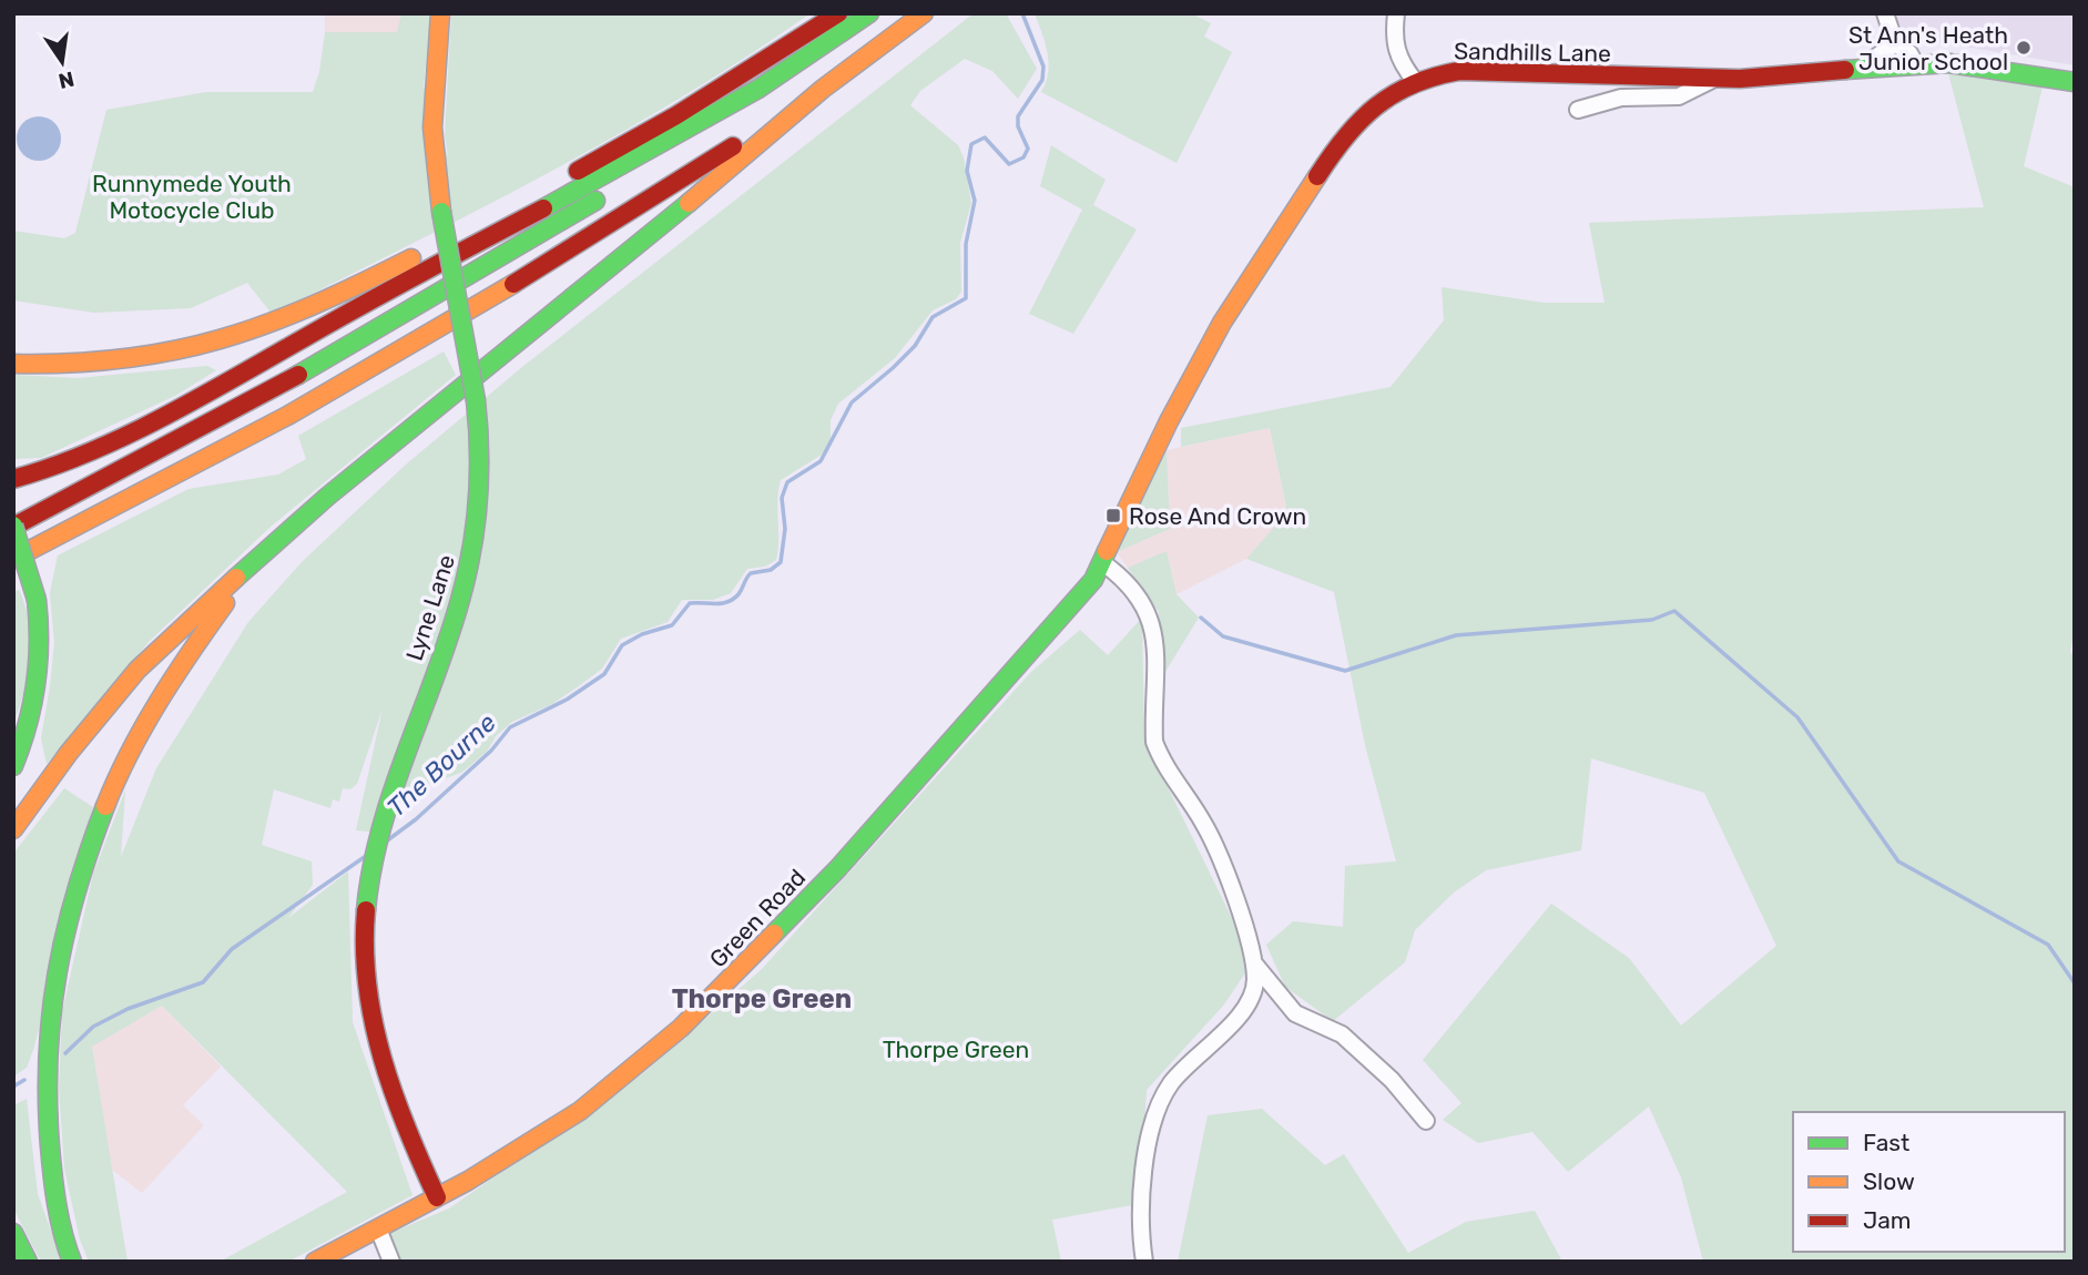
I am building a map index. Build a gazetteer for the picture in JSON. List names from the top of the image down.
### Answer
{
  "streets": {
    "main road": ["Sandhills Lane", "Lyne Lane", "Green Road"]
  },
  "crossings": [
    ["Sandhills Lane", "Green Road"],
    ["Lyne Lane", "Green Road"]
  ],
  "districts": ["Thorpe Green"],
  "water": ["The Bourne"],
  "parks": ["Runnymede Youth Motocycle Club", "Thorpe Green"],
  "places": {
    "other": ["St Ann's Heath Junior School"],
    "transit": ["Rose And Crown"]
  },
  "legend": ["Fast", "Slow", "Jam"],
  "north": "bottom"
}
